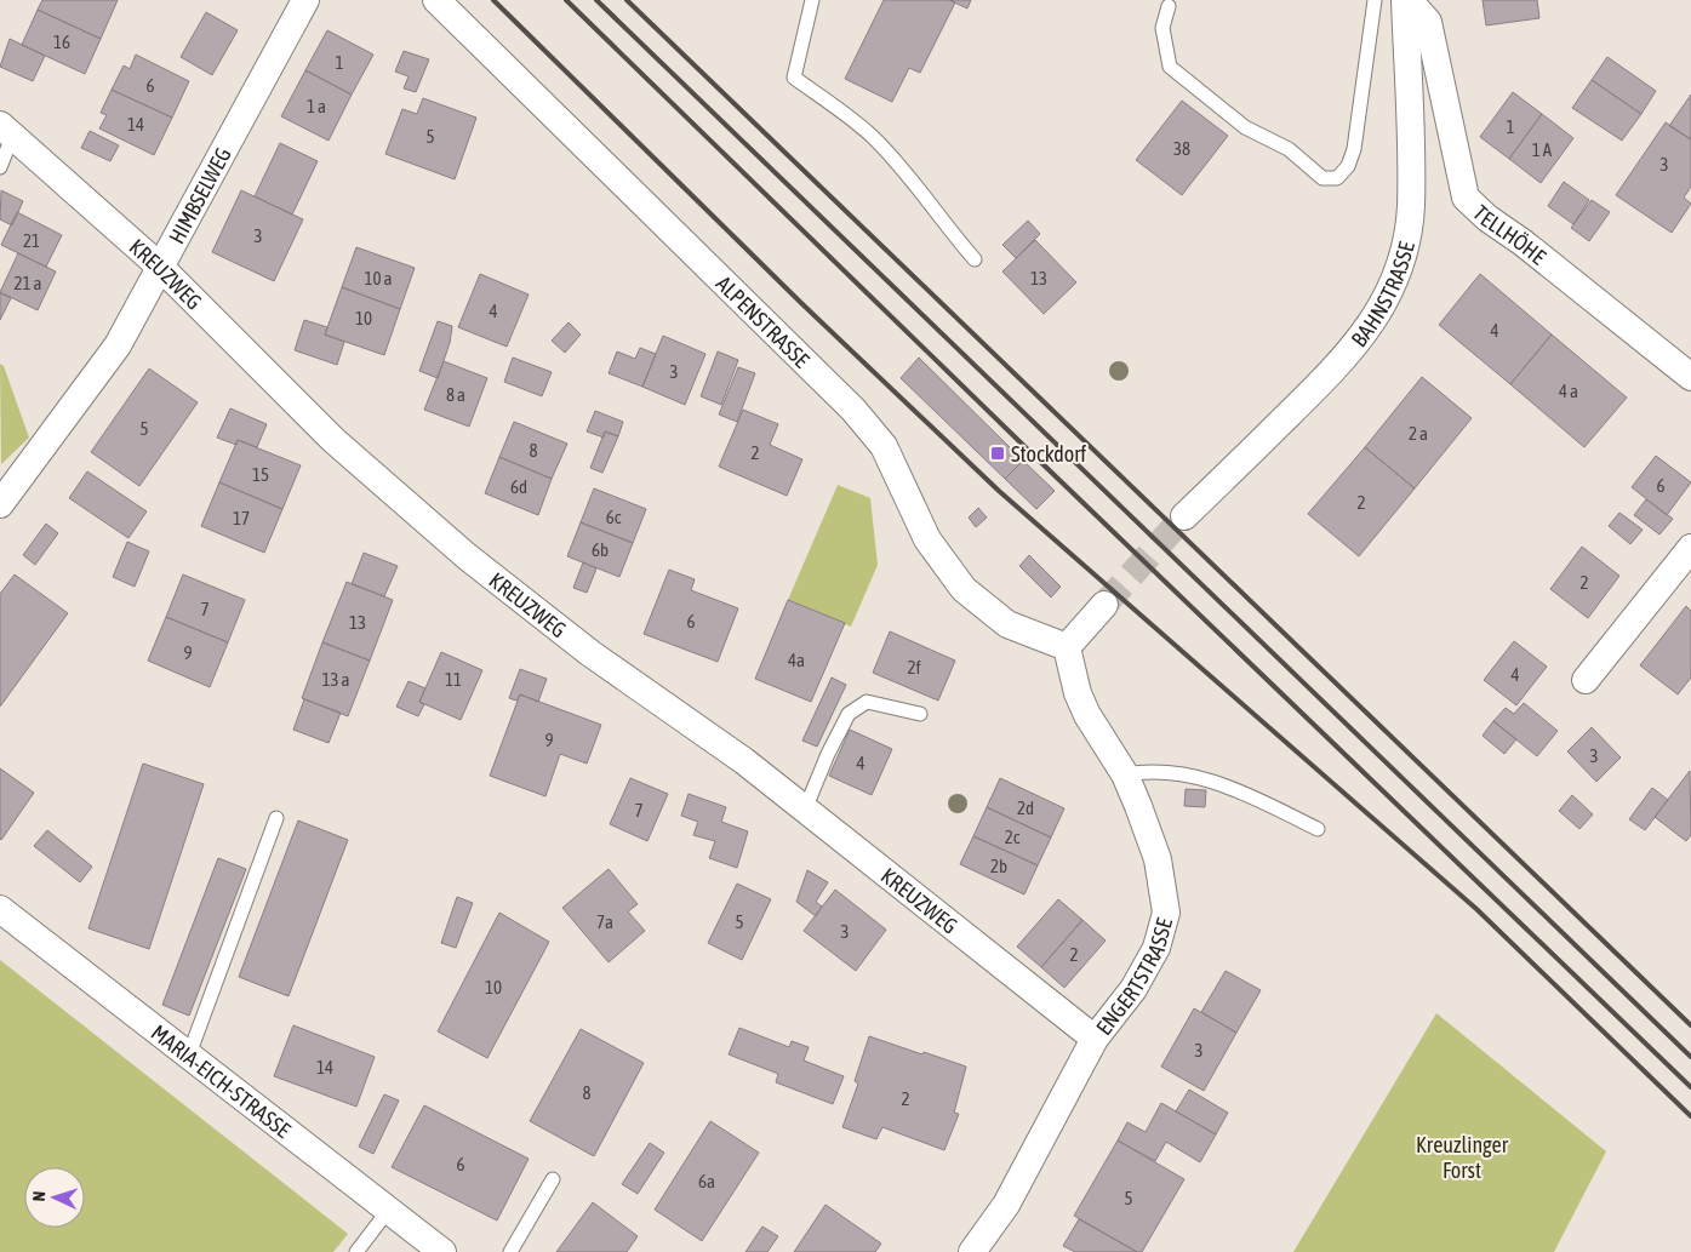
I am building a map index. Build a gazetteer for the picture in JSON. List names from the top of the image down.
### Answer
{
  "streets": {
    "street": [
      "HIMBSELWEG",
      "TELLHÖHE",
      "KREUZWEG",
      "BAHNSTRASSE",
      "ALPENSTRASSE",
      "ENGERTSTRASSE",
      "MARIA-EICH-STRASSE"
    ]
  },
  "crossings": [
    ["HIMBSELWEG", "KREUZWEG"],
    ["TELLHÖHE", "BAHNSTRASSE"],
    ["KREUZWEG", "ENGERTSTRASSE"],
    ["ALPENSTRASSE", "ENGERTSTRASSE"]
  ],
  "parks": ["Kreuzlinger Forst"],
  "places": {
    "transit": ["Stockdorf"]
  },
  "house_numbers": [
    "16",
    "1",
    "6",
    "1 a",
    "14",
    "1",
    "5",
    "38",
    "1 A",
    "3",
    "3",
    "21",
    "10 a",
    "13",
    "21 a",
    "4",
    "10",
    "4",
    "3",
    "4 a",
    "8 a",
    "5",
    "2 a",
    "8",
    "2",
    "15",
    "6",
    "6d",
    "2",
    "6c",
    "17",
    "6b",
    "2",
    "7",
    "6",
    "13",
    "9",
    "4a",
    "2f",
    "4",
    "13 a",
    "11",
    "9",
    "3",
    "4",
    "2d",
    "7",
    "2c",
    "2b",
    "7a",
    "5",
    "3",
    "2",
    "10",
    "3",
    "14",
    "8",
    "2",
    "6",
    "6a",
    "5"
  ],
  "north": "left"
}
